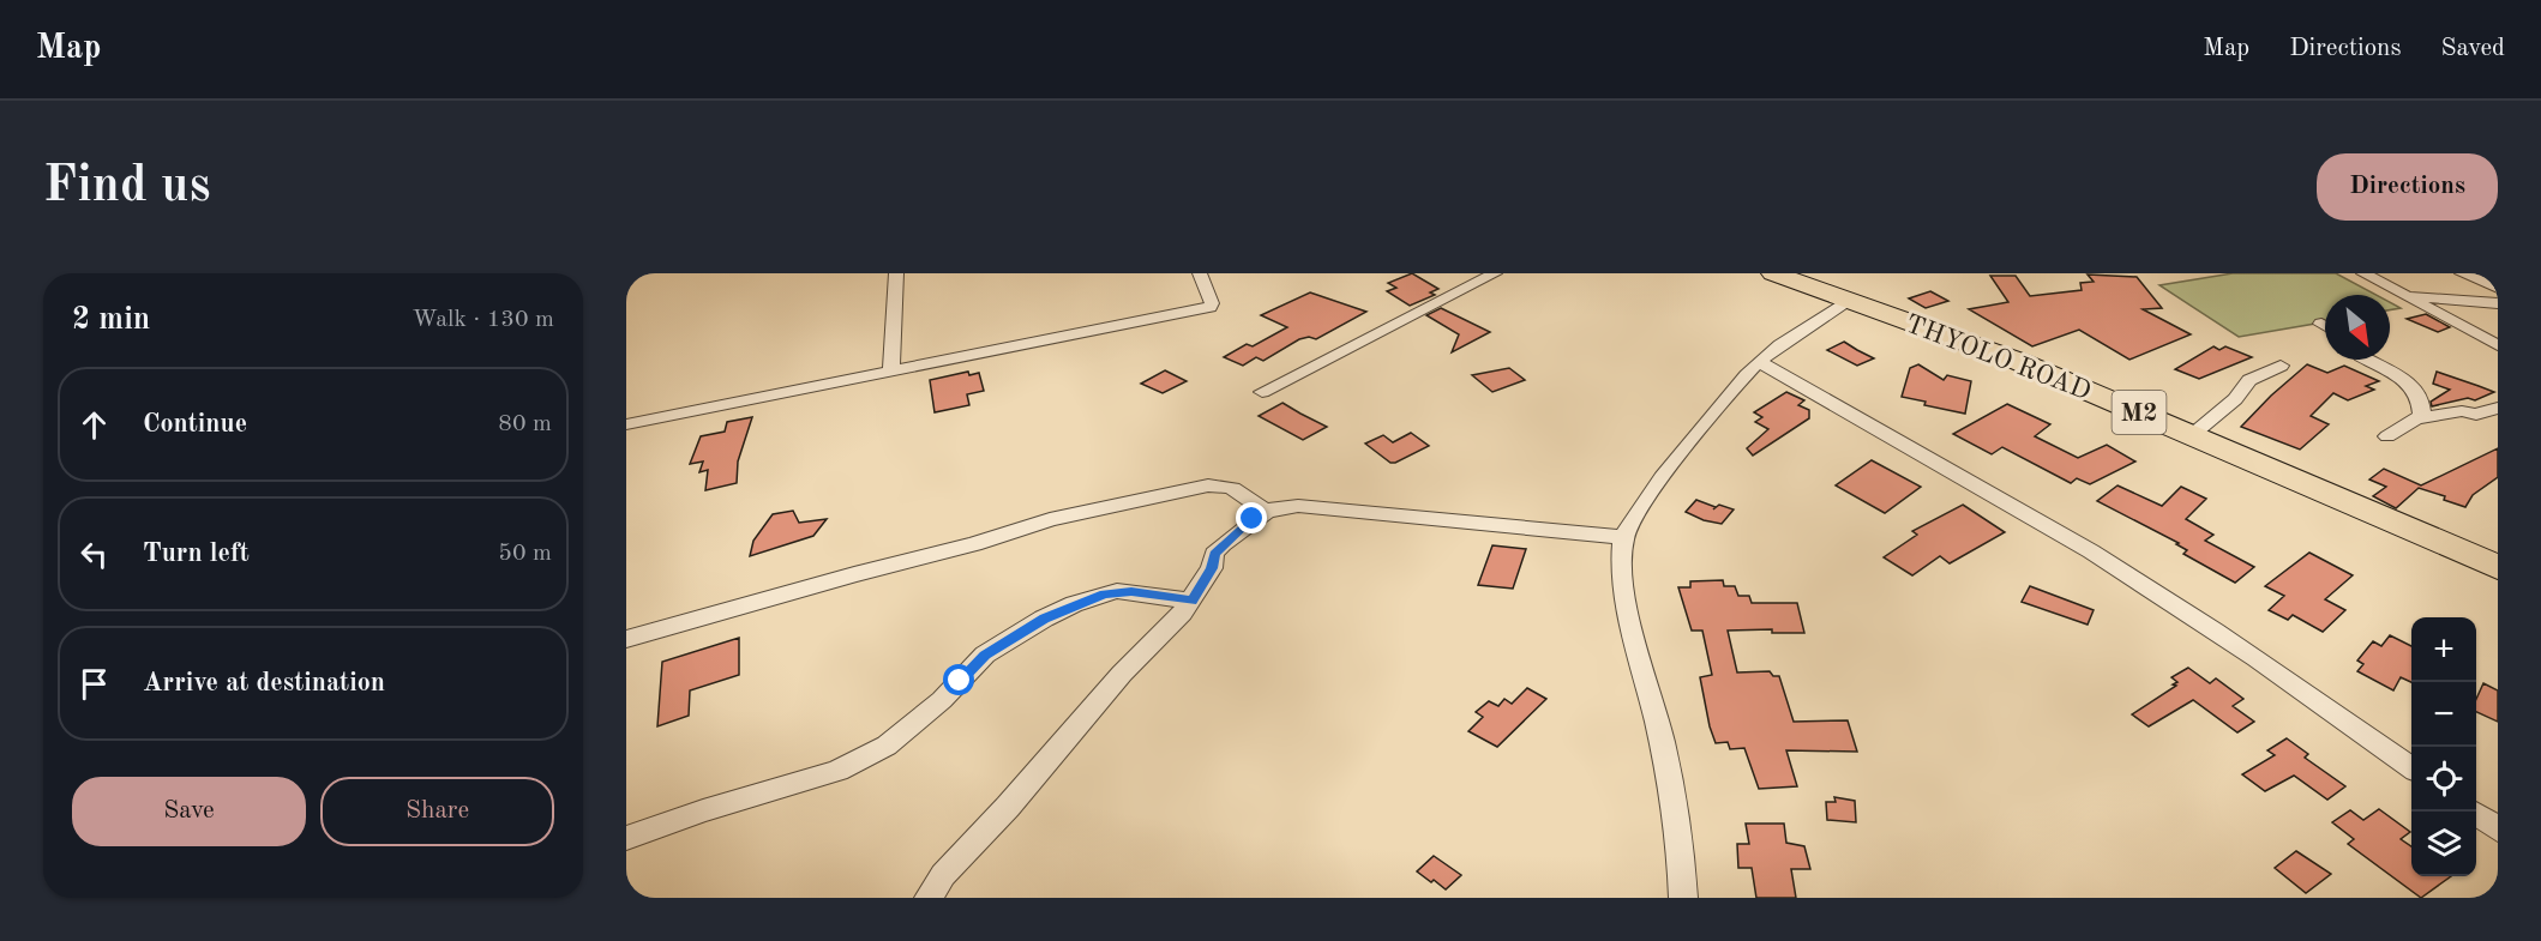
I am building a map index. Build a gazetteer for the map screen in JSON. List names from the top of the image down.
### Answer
{
  "streets": {
    "highway": ["THYOLO ROAD", "M2"]
  },
  "north": "bottom right",
  "page": {
    "header": "Map",
    "nav": ["Map", "Directions", "Saved"],
    "buttons": [
      "Directions",
      ["Save", "Share"]
    ],
    "title": "Find us",
    "heading": ["2 min", "Walk · 130 m"],
    "list": [
      ["Continue", "80 m"],
      ["Turn left", "50 m"],
      "Arrive at destination"
    ],
    "map_buttons": ["+", "−"]
  }
}
